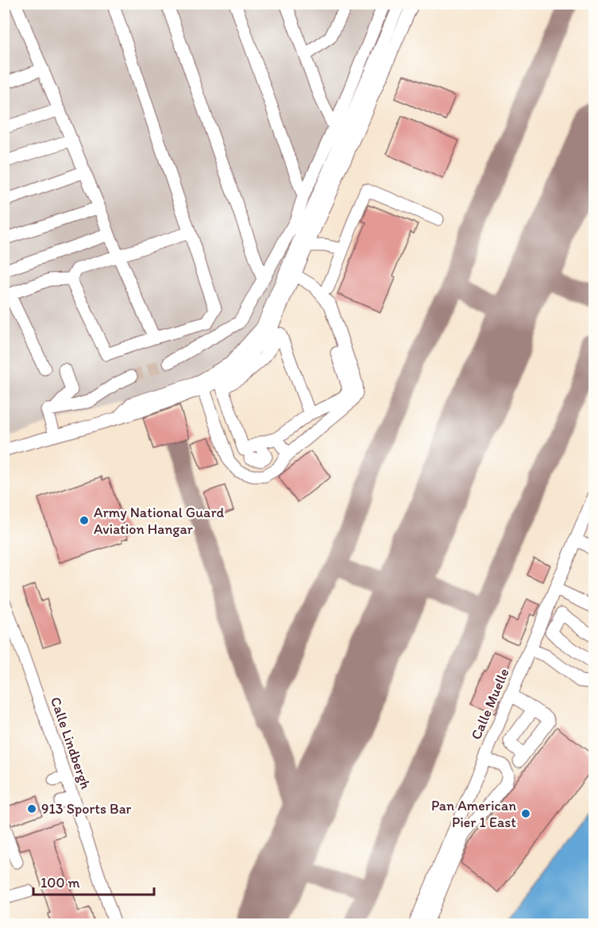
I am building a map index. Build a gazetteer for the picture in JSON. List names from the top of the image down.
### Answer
{
  "streets": {
    "street": ["Calle Muelle", "Calle Lindbergh"]
  },
  "places": ["Army National Guard Aviation Hangar", "913 Sports Bar", "Pan American Pier 1 East"],
  "scale_bar": "100 m"
}
